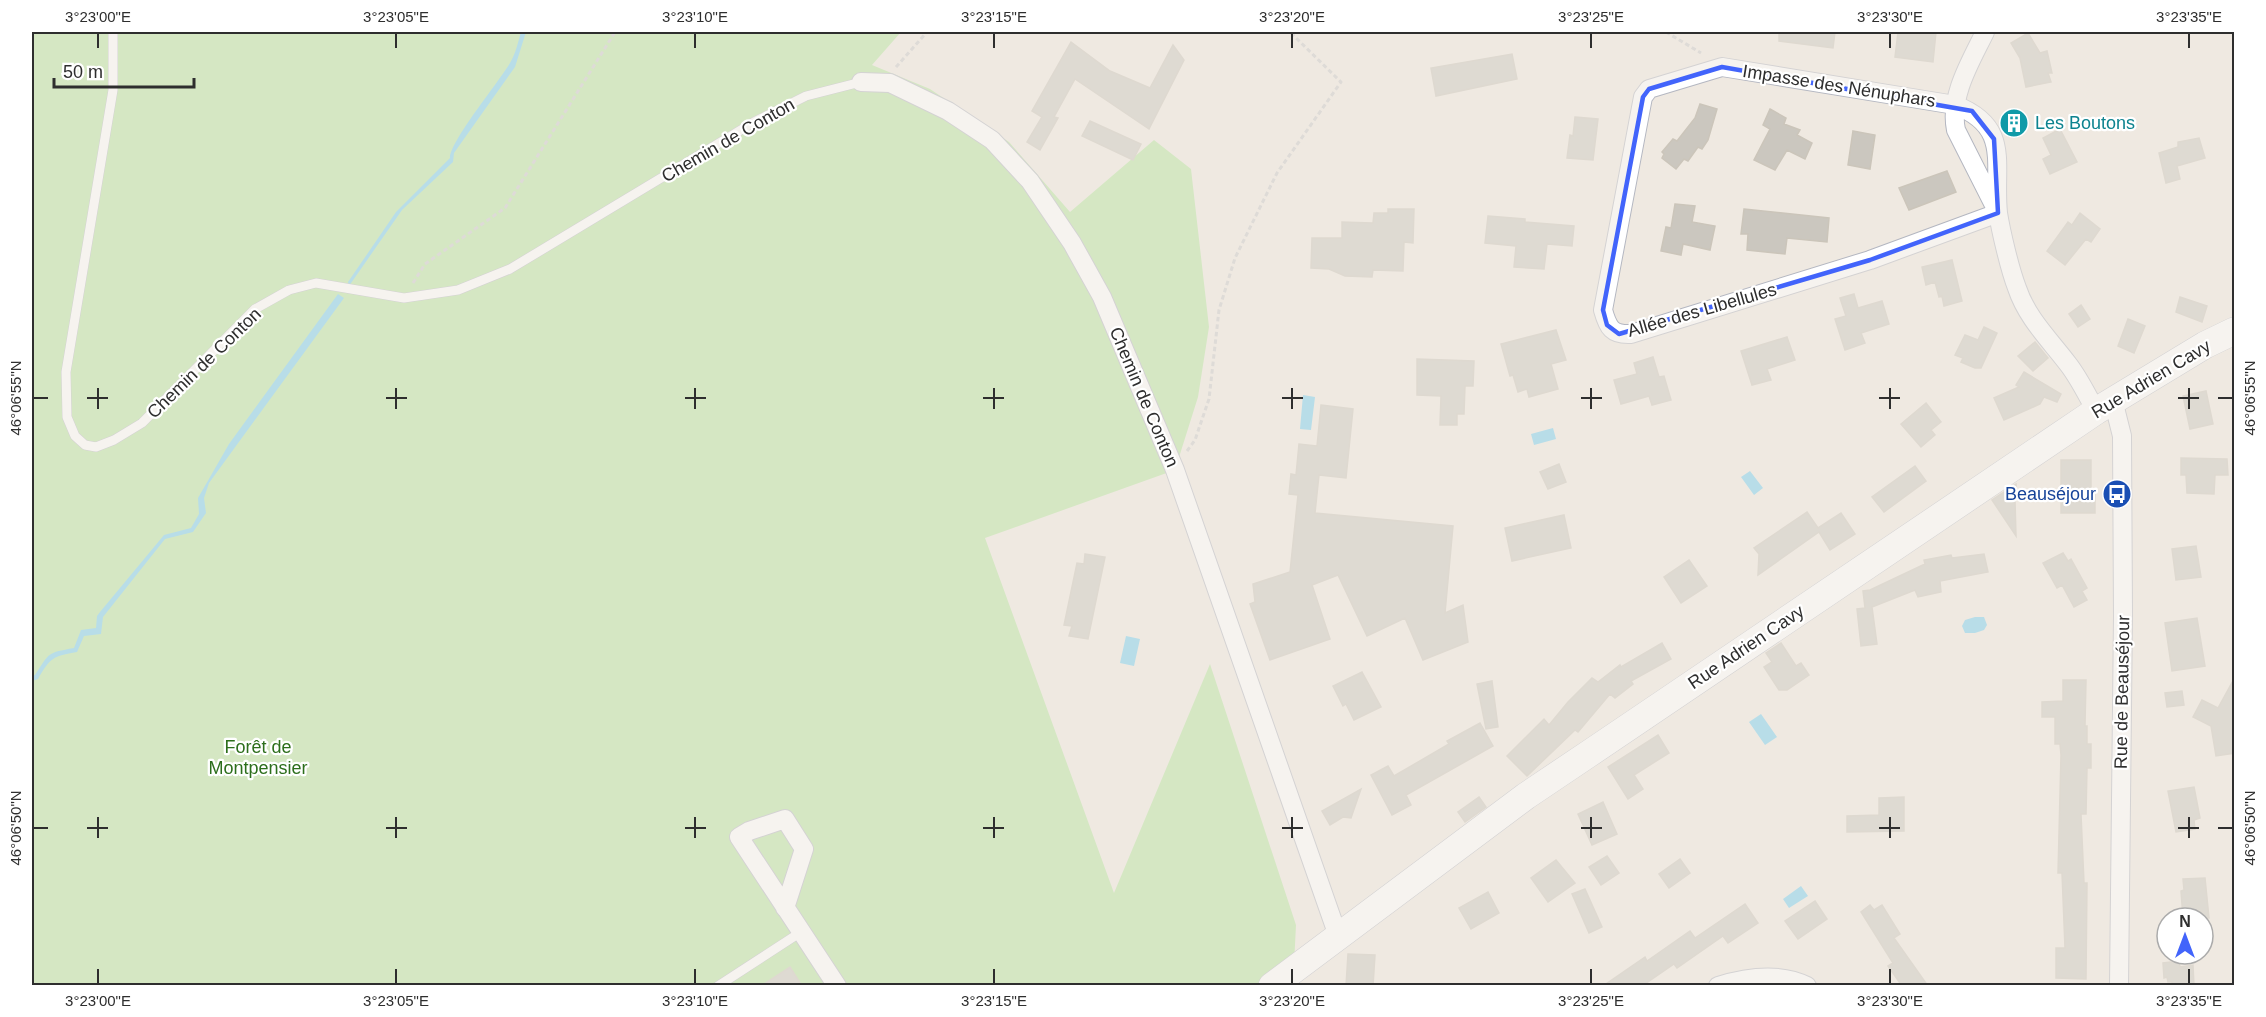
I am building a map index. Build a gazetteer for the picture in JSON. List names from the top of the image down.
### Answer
{
  "streets": {
    "main road": ["Rue Adrien Cavy"],
    "street": [
      "Impasse des Nénuphars",
      "Chemin de Conton",
      "Allée des Libellules",
      "Rue de Beauséjour"
    ]
  },
  "crossings": [
    ["Impasse des Nénuphars", "Allée des Libellules"],
    ["Impasse des Nénuphars", "Rue de Beauséjour"],
    ["Chemin de Conton", "Rue Adrien Cavy"],
    ["Allée des Libellules", "Rue de Beauséjour"],
    ["Rue Adrien Cavy", "Rue de Beauséjour"]
  ],
  "parks": ["Forêt de Montpensier"],
  "places": {
    "building": ["Les Boutons"],
    "bus stop": ["Beauséjour"]
  },
  "scale_bar": "50 m",
  "north": "top",
  "coordinates": [
    "3°23'00\"E",
    "3°23'05\"E",
    "3°23'10\"E",
    "3°23'15\"E",
    "3°23'20\"E",
    "3°23'25\"E",
    "3°23'30\"E",
    "3°23'35\"E",
    "46°06'55\"N",
    "46°06'50\"N"
  ]
}
